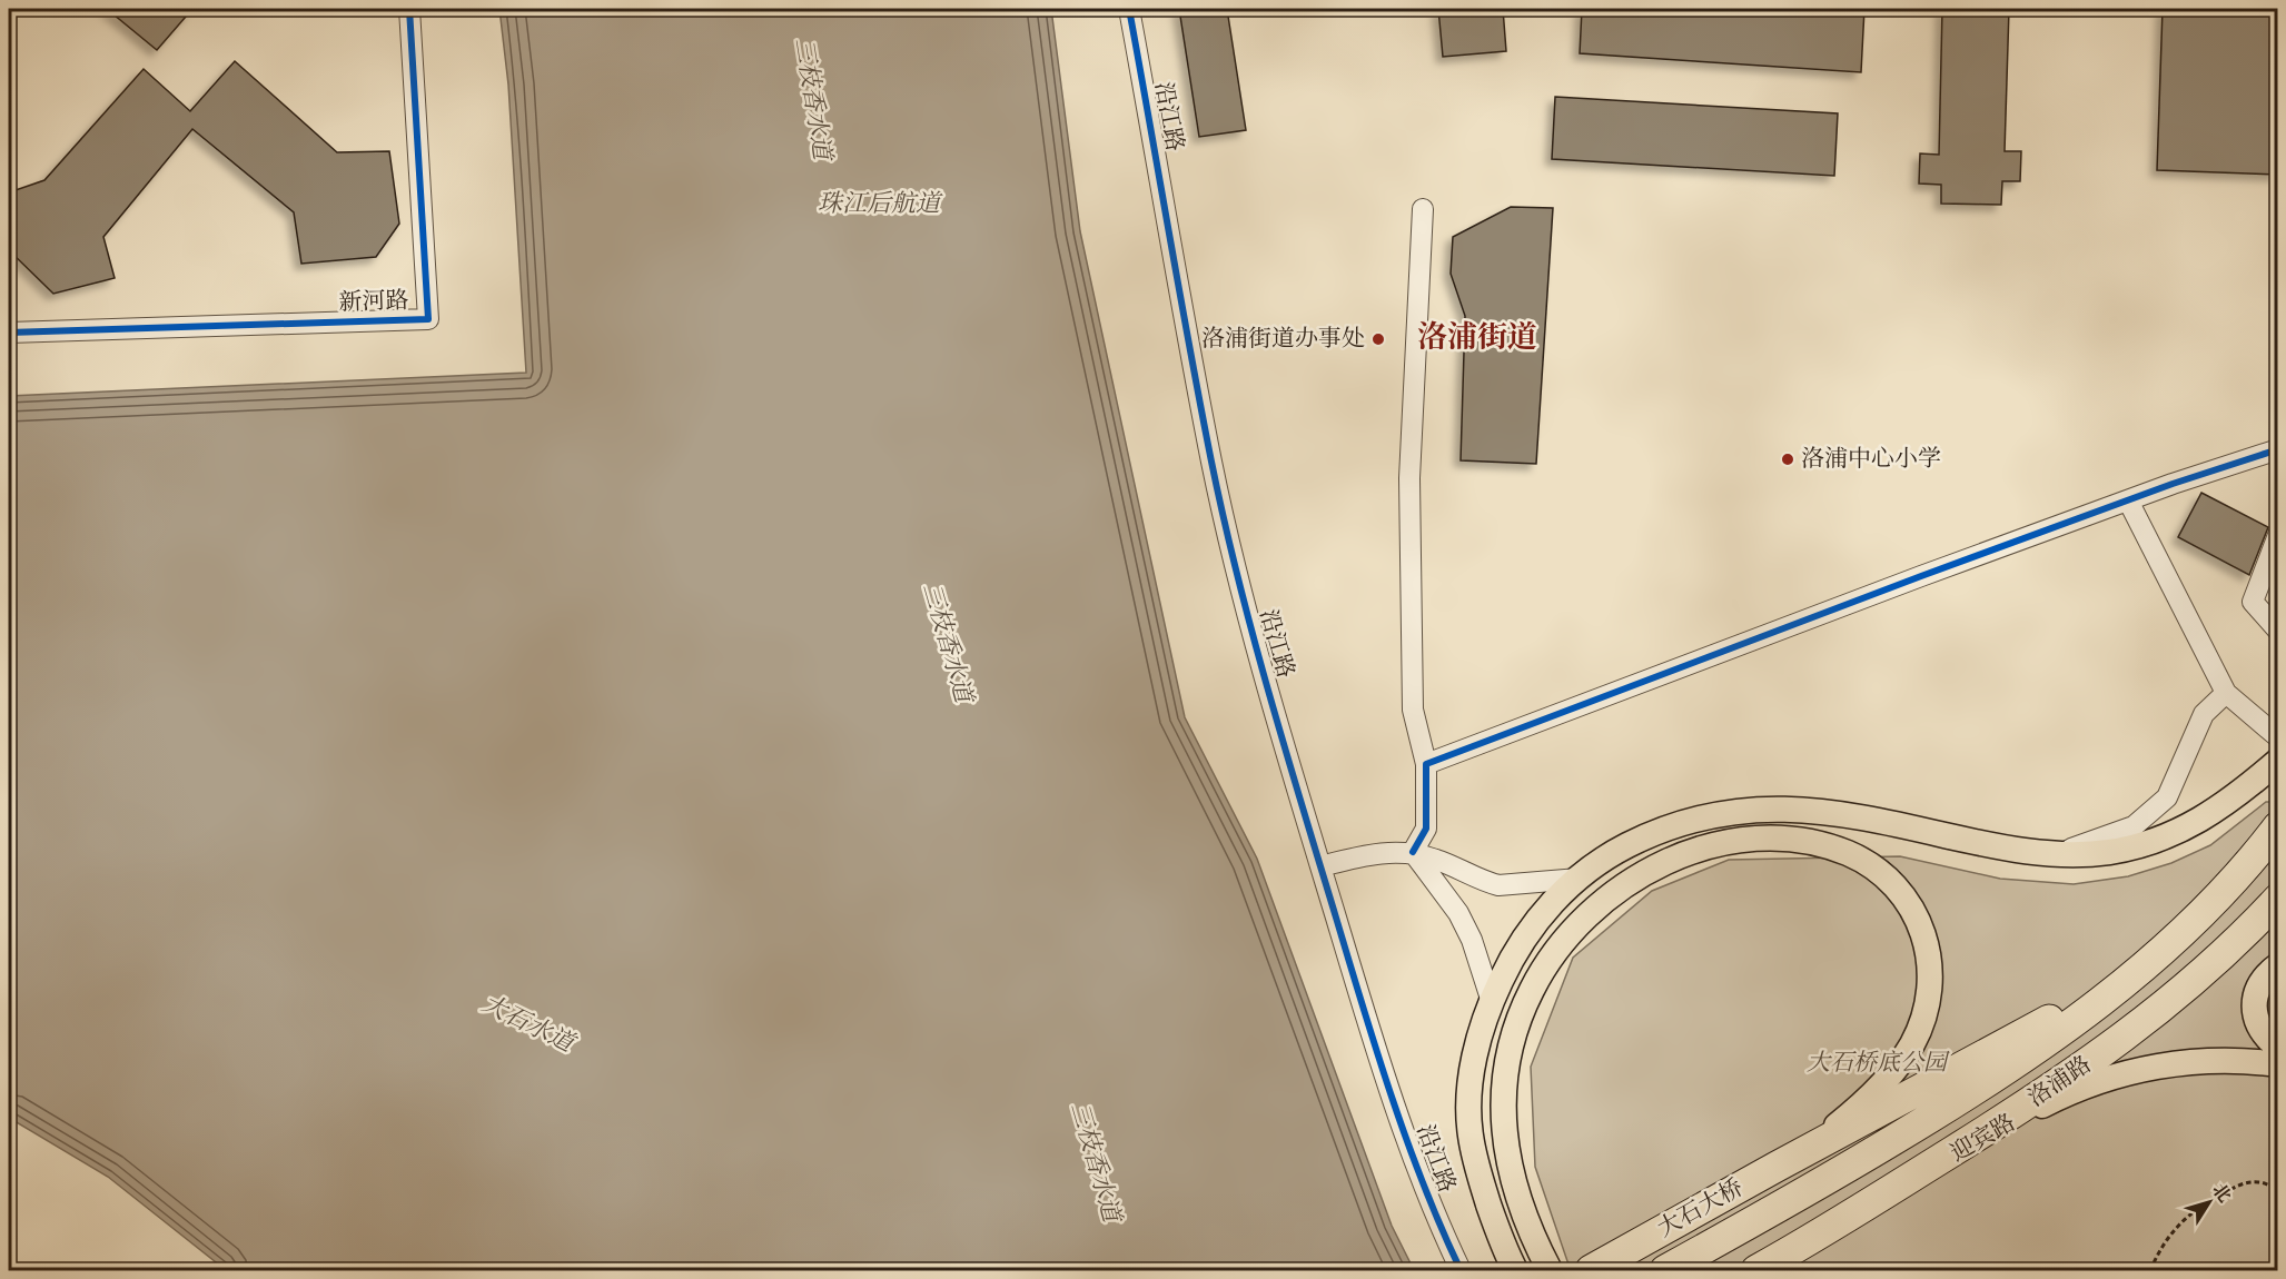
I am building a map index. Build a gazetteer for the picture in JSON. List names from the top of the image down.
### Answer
{
  "streets": {
    "highway": ["洛浦路", "大石大桥"],
    "main road": ["迎宾路"],
    "street": ["沿江路", "新河路"]
  },
  "crossings": [
    ["洛浦路", "迎宾路"],
    ["洛浦路", "大石大桥"]
  ],
  "districts": ["洛浦街道"],
  "water": ["三枝香水道", "珠江后航道", "大石水道"],
  "parks": ["大石桥底公园"],
  "places": ["洛浦街道办事处", "洛浦中心小学"],
  "north": "top right"
}
